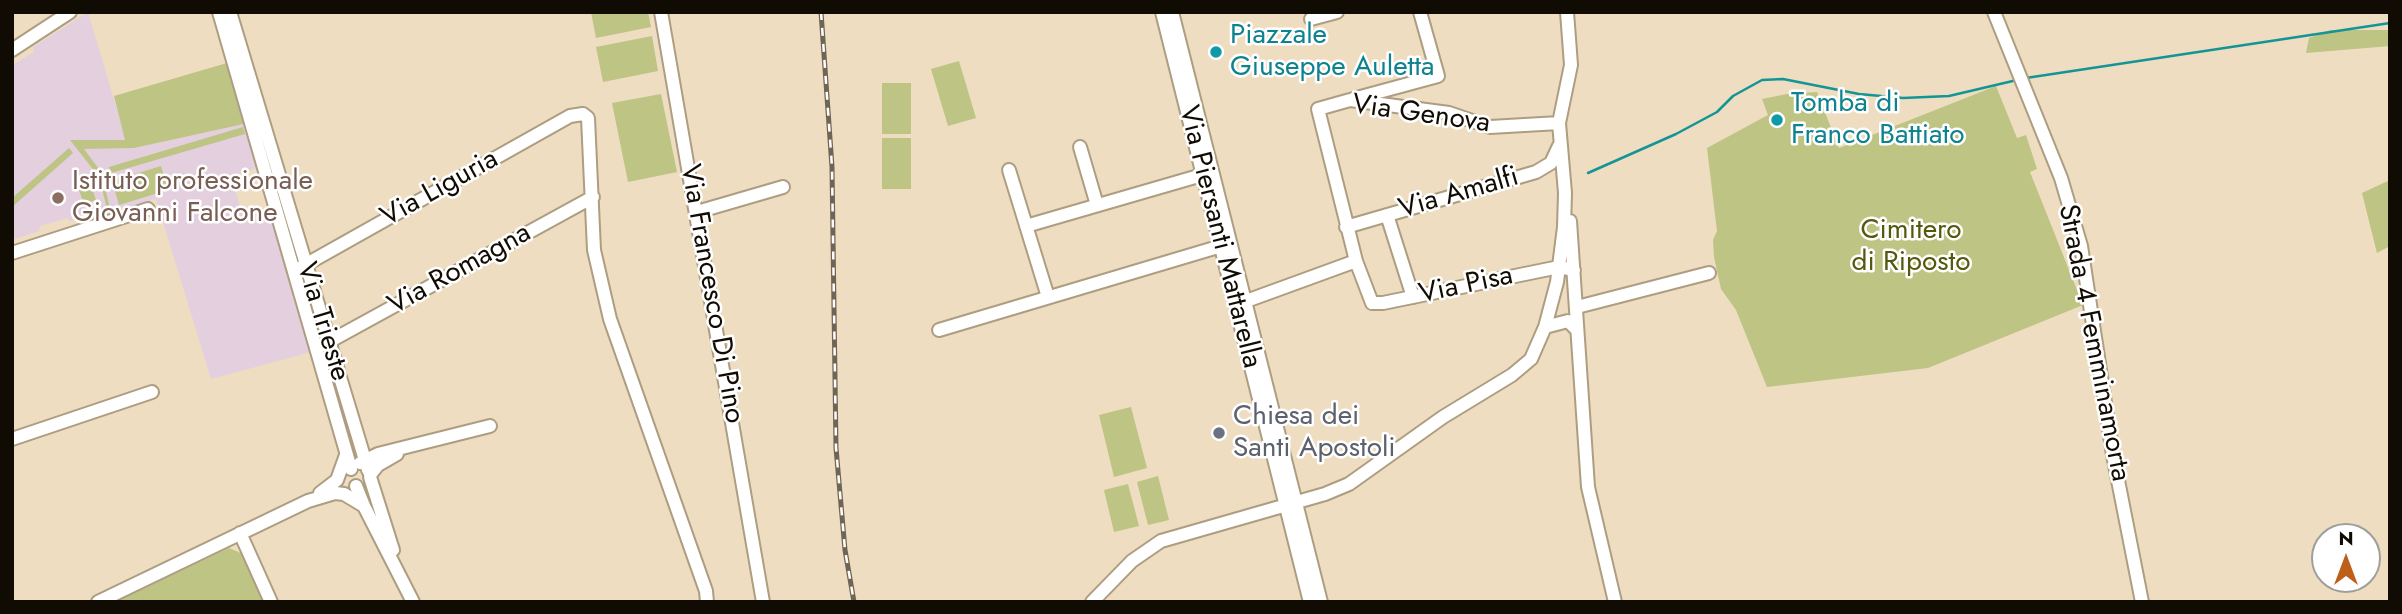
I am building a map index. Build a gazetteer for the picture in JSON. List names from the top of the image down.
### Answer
{
  "streets": {
    "street": [
      "Via Genova",
      "Via Liguria",
      "Via Amalfi",
      "Via Piersanti Mattarella",
      "Via Romagna",
      "Via Pisa",
      "Via Francesco Di Pino",
      "Via Trieste",
      "Strada 4 Femminamorta"
    ]
  },
  "crossings": [
    ["Via Genova", "Via Amalfi"],
    ["Via Genova", "Via Pisa"],
    ["Via Liguria", "Via Romagna"],
    ["Via Liguria", "Via Trieste"],
    ["Via Romagna", "Via Trieste"]
  ],
  "parks": ["Cimitero di Riposto"],
  "places": [
    "Piazzale Giuseppe Auletta",
    "Tomba di Franco Battiato",
    "Istituto professionale Giovanni Falcone",
    "Chiesa dei Santi Apostoli"
  ],
  "north": "top"
}
